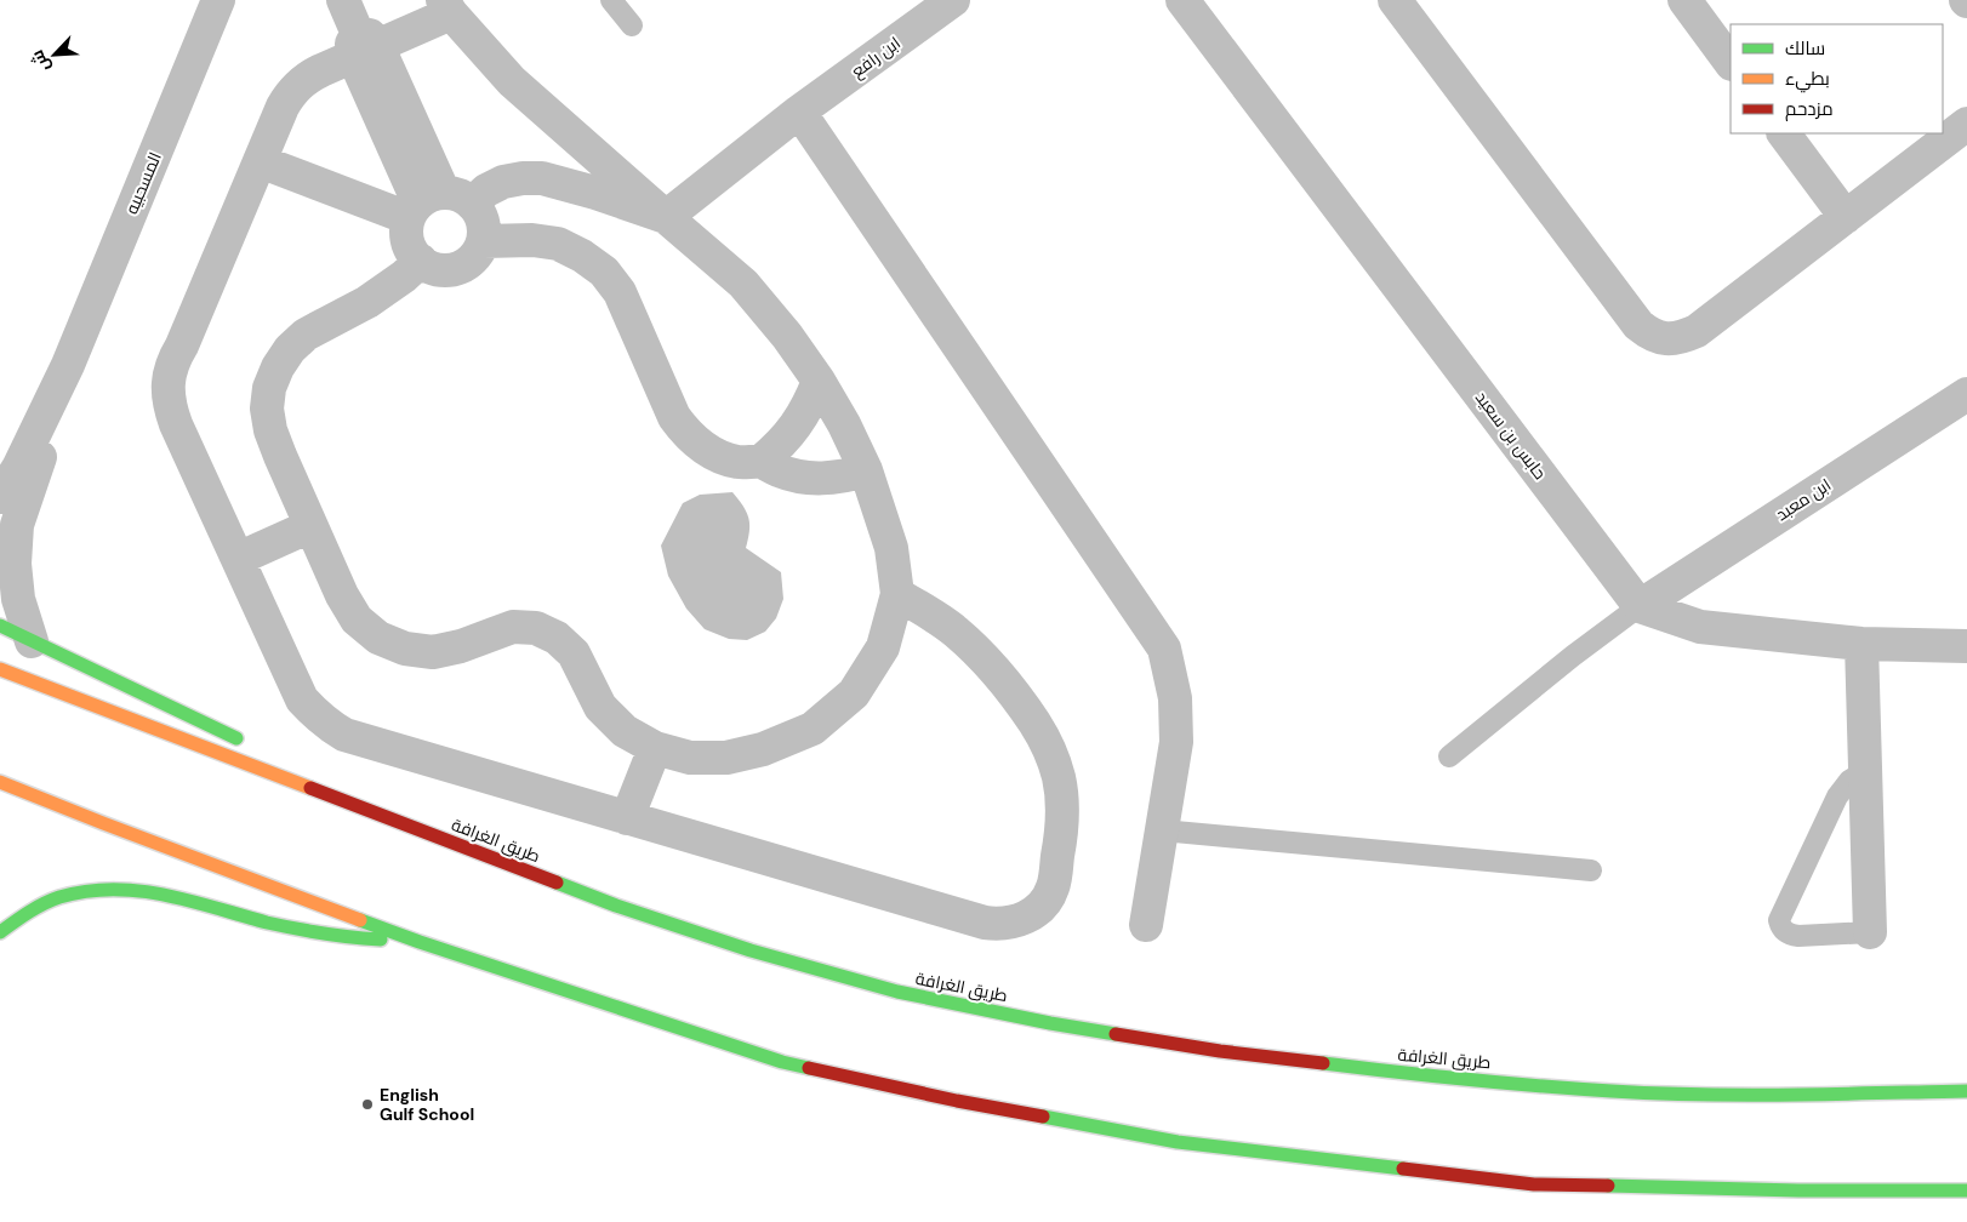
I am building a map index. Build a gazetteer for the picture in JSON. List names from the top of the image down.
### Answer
{
  "streets": {
    "highway": ["طريق الغرافة"],
    "street": [
      "ابن رافع",
      "المسحبيه",
      "حابس بن سعيد",
      "ابن معبد"
    ]
  },
  "crossings": [
    ["حابس بن سعيد", "ابن معبد"]
  ],
  "places": ["English Gulf School"],
  "legend": ["سالك", "بطيء", "مزدحم"],
  "north": "bottom left"
}
